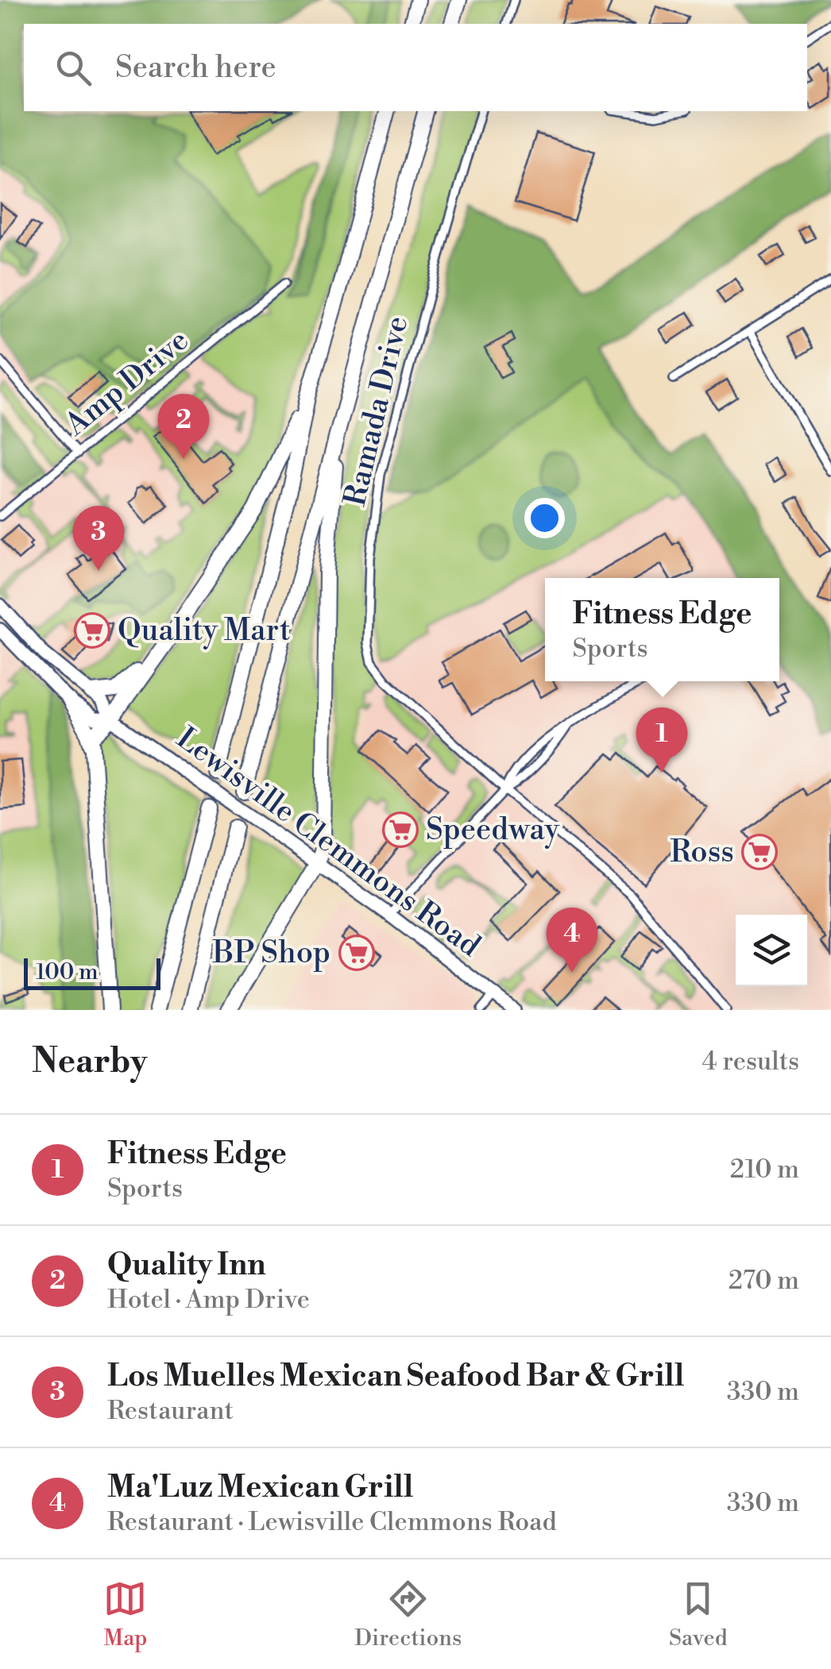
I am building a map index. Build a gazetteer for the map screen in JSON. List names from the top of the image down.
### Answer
{
  "streets": {
    "main road": ["Lewisville Clemmons Road"],
    "street": ["Amp Drive", "Ramada Drive"]
  },
  "places": {
    "supermarket": [
      "Quality Mart",
      "Speedway",
      "Ross",
      "BP Shop"
    ]
  },
  "scale_bar": "100 m",
  "page": {
    "search": "Search here",
    "pins": [
      "2",
      "3",
      "1",
      "4"
    ],
    "popup": ["Fitness Edge", "Sports"],
    "scale": "100 m",
    "heading": ["Nearby", "4 results"],
    "list": [
      {
        "mark": "1",
        "name": "Fitness Edge",
        "note": "Sports",
        "value": "210 m"
      },
      {
        "mark": "2",
        "name": "Quality Inn",
        "note": "Hotel · Amp Drive",
        "value": "270 m"
      },
      {
        "mark": "3",
        "name": "Los Muelles Mexican Seafood Bar & Grill",
        "note": "Restaurant",
        "value": "330 m"
      },
      {
        "mark": "4",
        "name": "Ma'Luz Mexican Grill",
        "note": "Restaurant · Lewisville Clemmons Road",
        "value": "330 m"
      }
    ],
    "nav": ["Map", "Directions", "Saved"]
  }
}
